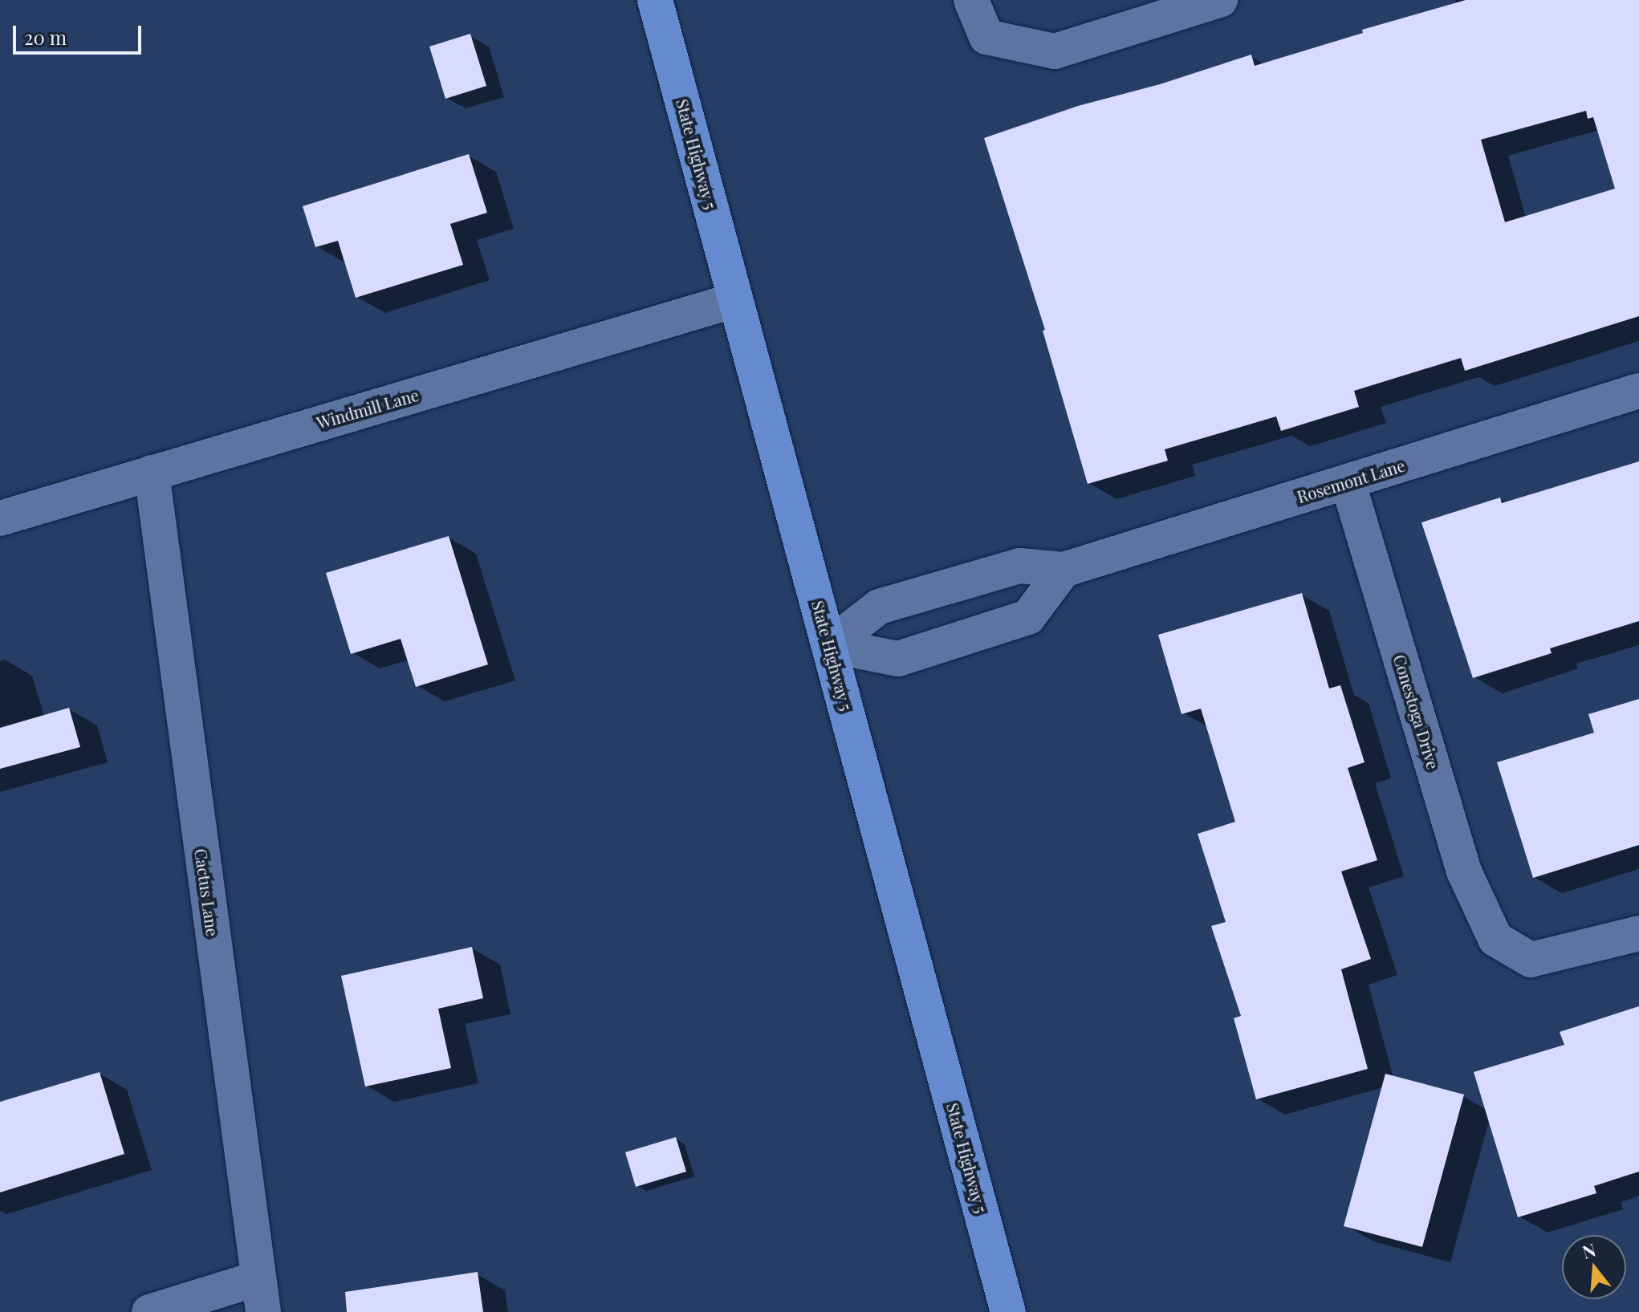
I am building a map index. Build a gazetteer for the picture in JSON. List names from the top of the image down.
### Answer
{
  "streets": {
    "main road": ["State Highway 5"],
    "street": [
      "Windmill Lane",
      "Rosemont Lane",
      "Conestoga Drive",
      "Cactus Lane"
    ]
  },
  "crossings": [
    ["State Highway 5", "Windmill Lane"],
    ["State Highway 5", "Rosemont Lane"],
    ["Windmill Lane", "Cactus Lane"],
    ["Rosemont Lane", "Conestoga Drive"]
  ],
  "scale_bar": "20 m",
  "north": "top"
}
